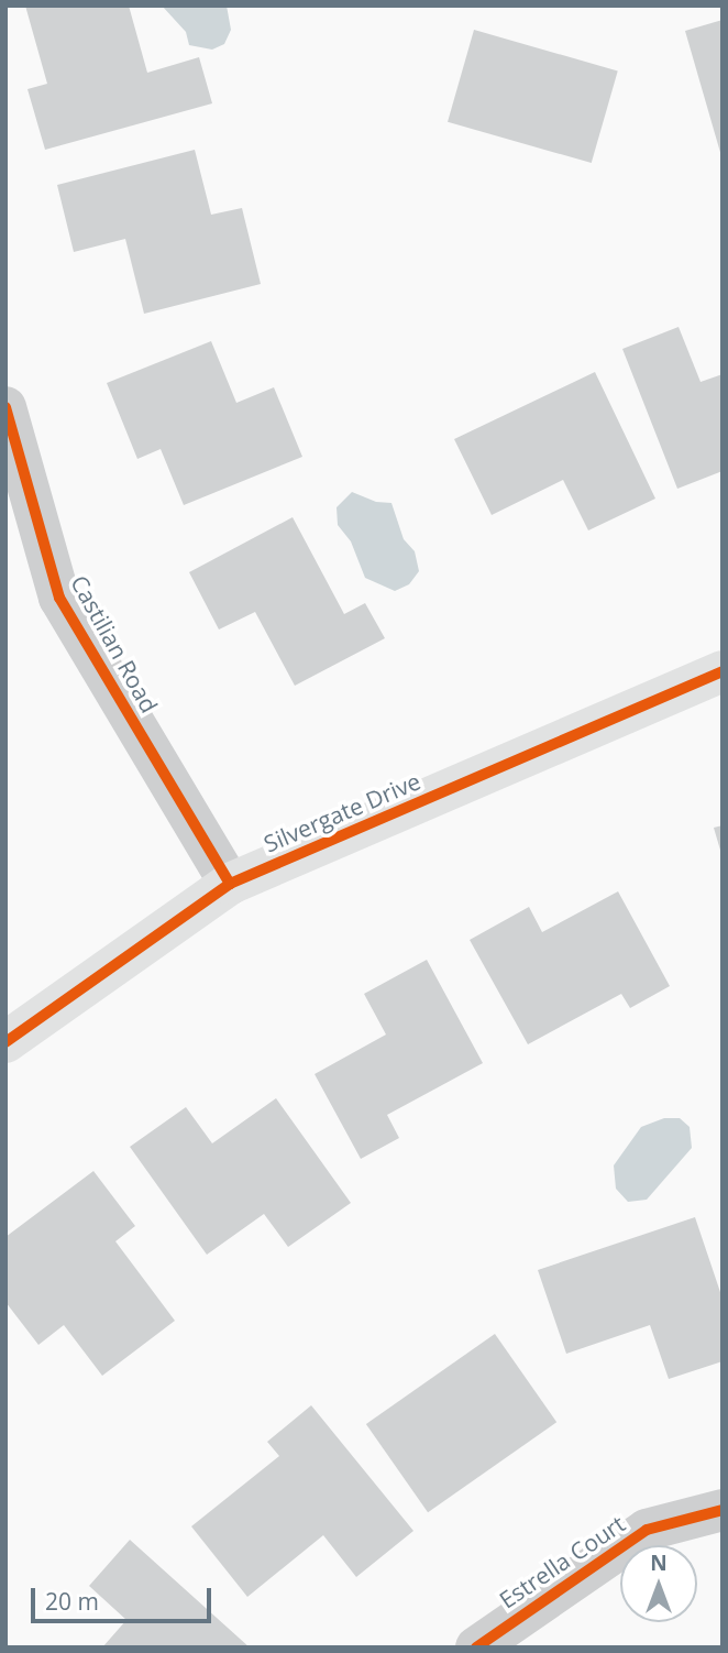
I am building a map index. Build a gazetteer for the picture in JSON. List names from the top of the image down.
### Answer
{
  "streets": {
    "street": ["Castilian Road", "Silvergate Drive", "Estrella Court"]
  },
  "crossings": [
    ["Castilian Road", "Silvergate Drive"]
  ],
  "scale_bar": "20 m",
  "north": "top"
}
